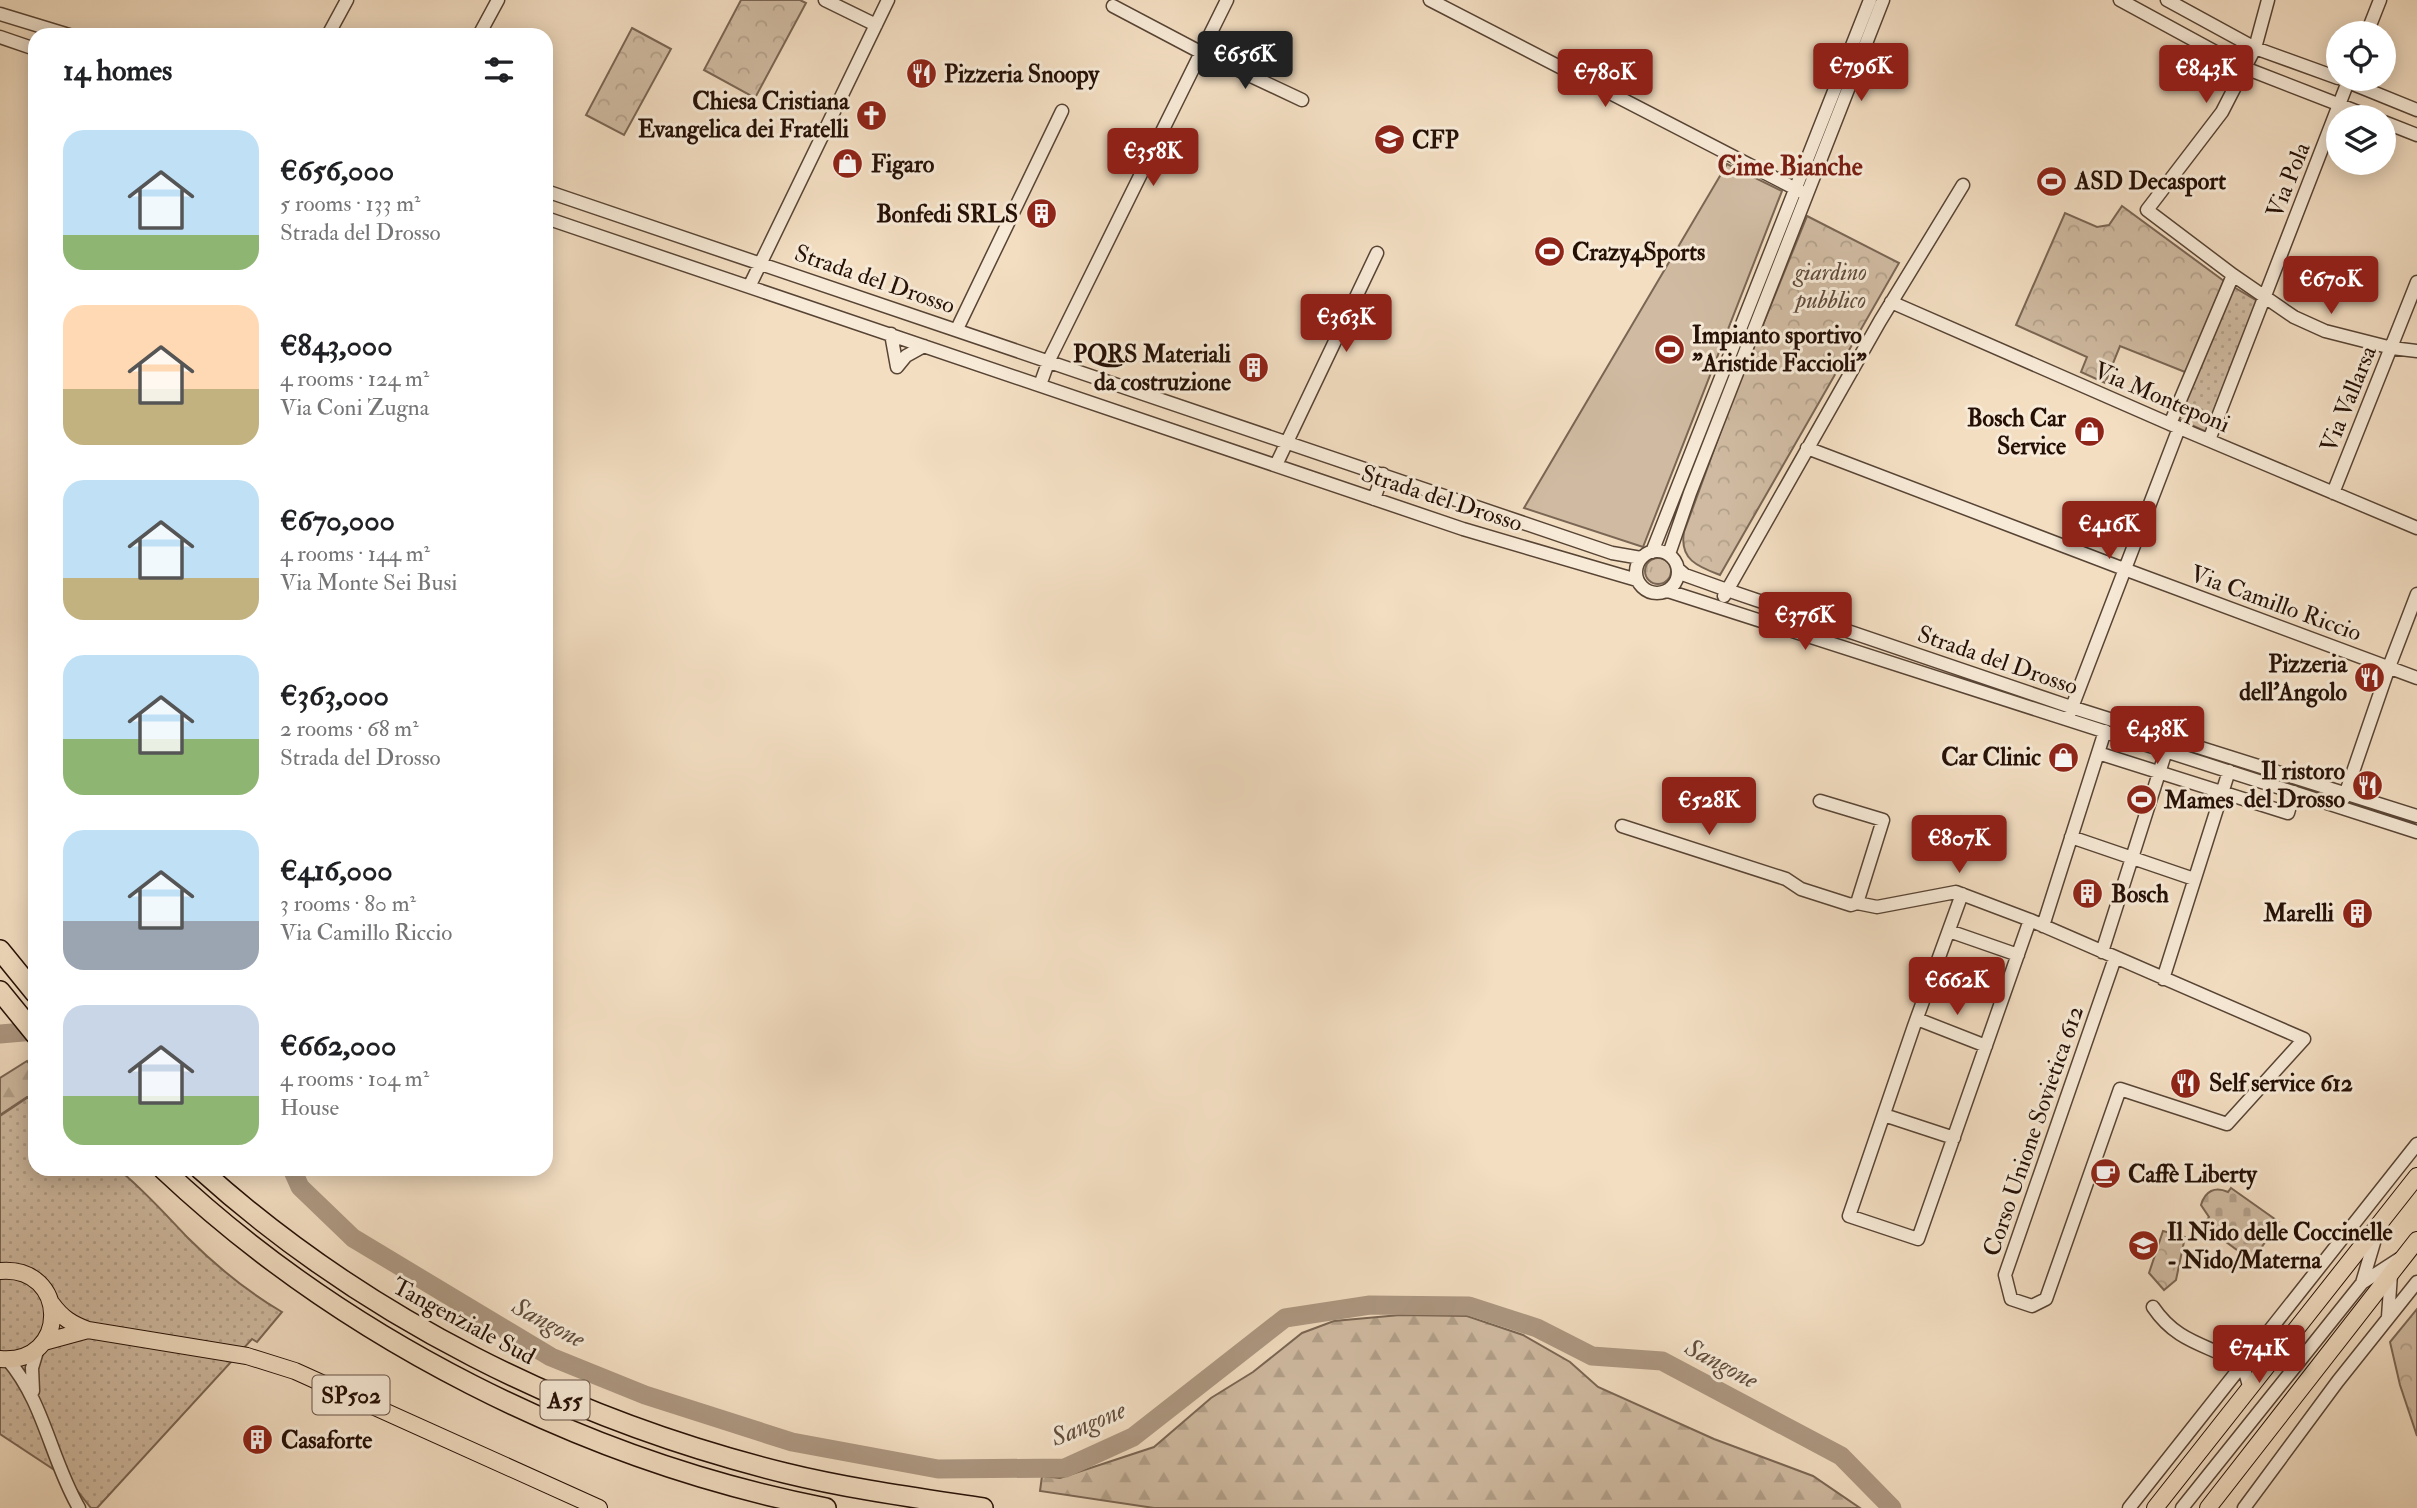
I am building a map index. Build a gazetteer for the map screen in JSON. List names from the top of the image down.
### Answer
{
  "streets": {
    "highway": ["Tangenziale Sud", "A55"],
    "main road": ["SP502"],
    "street": [
      "Via Pola",
      "Strada del Drosso",
      "Via Monteponi",
      "Via Vallarsa",
      "Via Camillo Riccio",
      "Corso Unione Sovietica 612"
    ]
  },
  "crossings": [
    ["Via Pola", "Via Monteponi"],
    ["Via Monteponi", "Via Vallarsa"]
  ],
  "districts": ["Cime Bianche"],
  "water": ["Sangone"],
  "parks": ["giardino pubblico"],
  "places": {
    "restaurant": [
      "Pizzeria Snoopy",
      "Pizzeria dell'Angolo",
      "Il ristoro del Drosso",
      "Self service 612"
    ],
    "church": ["Chiesa Cristiana Evangelica dei Fratelli"],
    "school or university": ["CFP", "Il Nido delle Coccinelle - Nido/Materna"],
    "shop": ["Figaro", "Bosch Car Service", "Car Clinic"],
    "sports": [
      "ASD Decasport",
      "Crazy4Sports",
      "Impianto sportivo \"Aristide Faccioli\"",
      "Mames"
    ],
    "building": [
      "Bonfedi SRLS",
      "PQRS Materiali da costruzione",
      "Bosch",
      "Marelli",
      "Casaforte"
    ],
    "cafe": ["Caffè Liberty"]
  },
  "page": {
    "heading": "14 homes",
    "price": [
      "€656K",
      "€796K",
      "€843K",
      "€780K",
      "€358K",
      "€670K",
      "€363K",
      "€416K",
      "€376K",
      "€438K",
      "€528K",
      "€807K",
      "€662K",
      "€741K"
    ],
    "list": [
      {
        "name": "€656,000",
        "note": "5 rooms · 133 m² · Strada del Drosso"
      },
      {
        "name": "€843,000",
        "note": "4 rooms · 124 m² · Via Coni Zugna"
      },
      {
        "name": "€670,000",
        "note": "4 rooms · 144 m² · Via Monte Sei Busi"
      },
      {
        "name": "€363,000",
        "note": "2 rooms · 68 m² · Strada del Drosso"
      },
      {
        "name": "€416,000",
        "note": "3 rooms · 80 m² · Via Camillo Riccio"
      },
      {
        "name": "€662,000",
        "note": "4 rooms · 104 m² · House"
      }
    ]
  }
}
